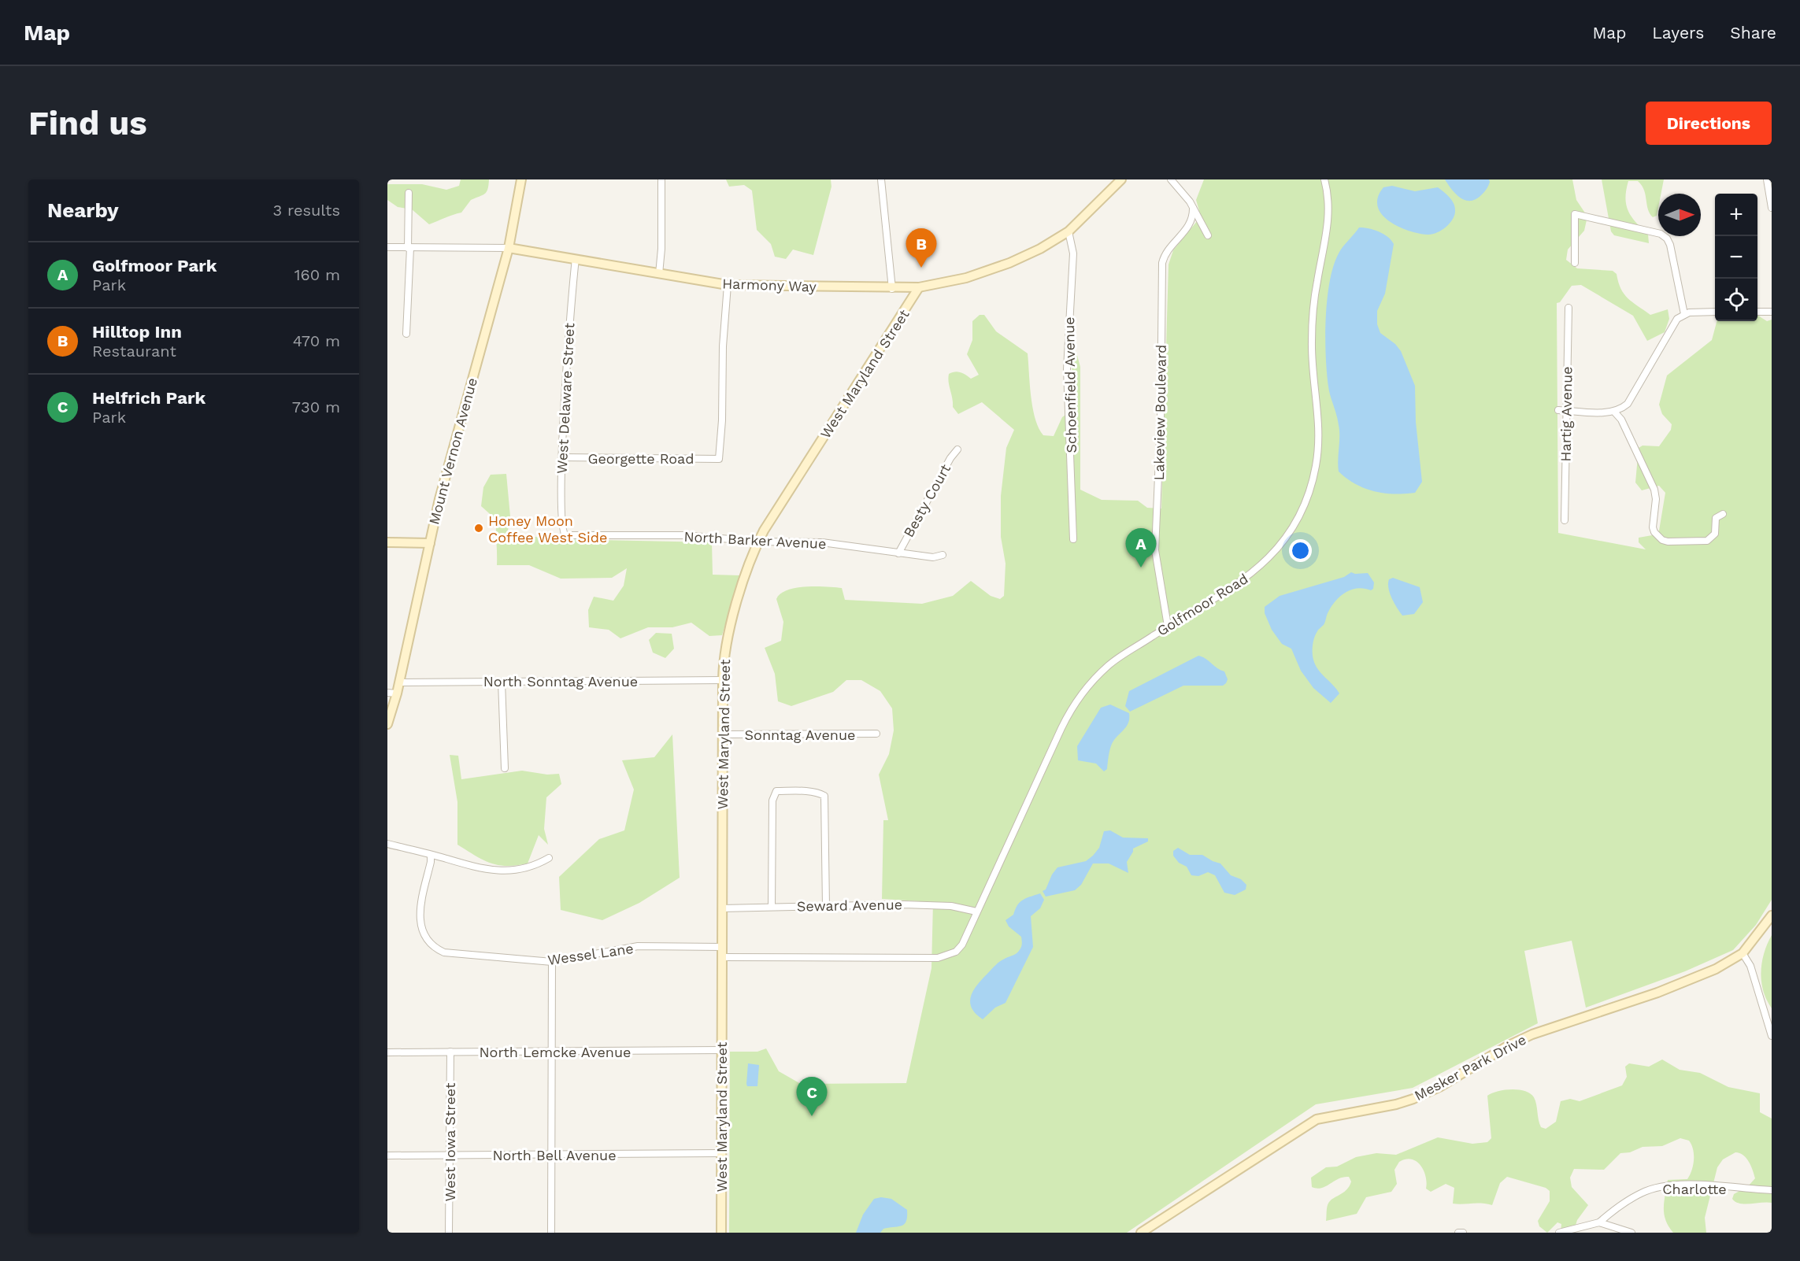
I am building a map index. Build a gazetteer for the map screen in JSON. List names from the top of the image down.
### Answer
{
  "streets": {
    "street": [
      "Harmony Way",
      "West Maryland Street",
      "Schoenfield Avenue",
      "West Delaware Street",
      "Lakeview Boulevard",
      "Hartig Avenue",
      "Mount Vernon Avenue",
      "Georgette Road",
      "Besty Court",
      "North Barker Avenue",
      "Golfmoor Road",
      "North Sonntag Avenue",
      "Sonntag Avenue",
      "Seward Avenue",
      "Wessel Lane",
      "North Lemcke Avenue",
      "Mesker Park Drive",
      "West Iowa Street",
      "North Bell Avenue",
      "Charlotte"
    ]
  },
  "crossings": [
    ["Harmony Way", "West Maryland Street"],
    ["Harmony Way", "Schoenfield Avenue"],
    ["Harmony Way", "West Delaware Street"],
    ["Harmony Way", "Mount Vernon Avenue"],
    ["Harmony Way", "Georgette Road"],
    ["West Maryland Street", "North Barker Avenue"],
    ["West Maryland Street", "Golfmoor Road"],
    ["West Maryland Street", "North Sonntag Avenue"],
    ["West Maryland Street", "Sonntag Avenue"],
    ["West Maryland Street", "Seward Avenue"],
    ["West Maryland Street", "Wessel Lane"],
    ["West Maryland Street", "North Lemcke Avenue"],
    ["West Maryland Street", "North Bell Avenue"],
    ["West Delaware Street", "Georgette Road"],
    ["West Delaware Street", "North Barker Avenue"],
    ["Lakeview Boulevard", "Golfmoor Road"],
    ["Mount Vernon Avenue", "North Sonntag Avenue"],
    ["Besty Court", "North Barker Avenue"],
    ["Golfmoor Road", "Seward Avenue"],
    ["North Lemcke Avenue", "West Iowa Street"],
    ["West Iowa Street", "North Bell Avenue"]
  ],
  "places": ["Honey Moon Coffee West Side"],
  "north": "right",
  "page": {
    "header": "Map",
    "nav": ["Map", "Layers", "Share"],
    "buttons": "Directions",
    "title": "Find us",
    "heading": ["Nearby", "3 results"],
    "map_buttons": ["+", "−"],
    "pins": ["B", "A", "C"],
    "list": [
      {
        "mark": "A",
        "name": "Golfmoor Park",
        "note": "Park",
        "value": "160 m"
      },
      {
        "mark": "B",
        "name": "Hilltop Inn",
        "note": "Restaurant",
        "value": "470 m"
      },
      {
        "mark": "C",
        "name": "Helfrich Park",
        "note": "Park",
        "value": "730 m"
      }
    ]
  }
}
